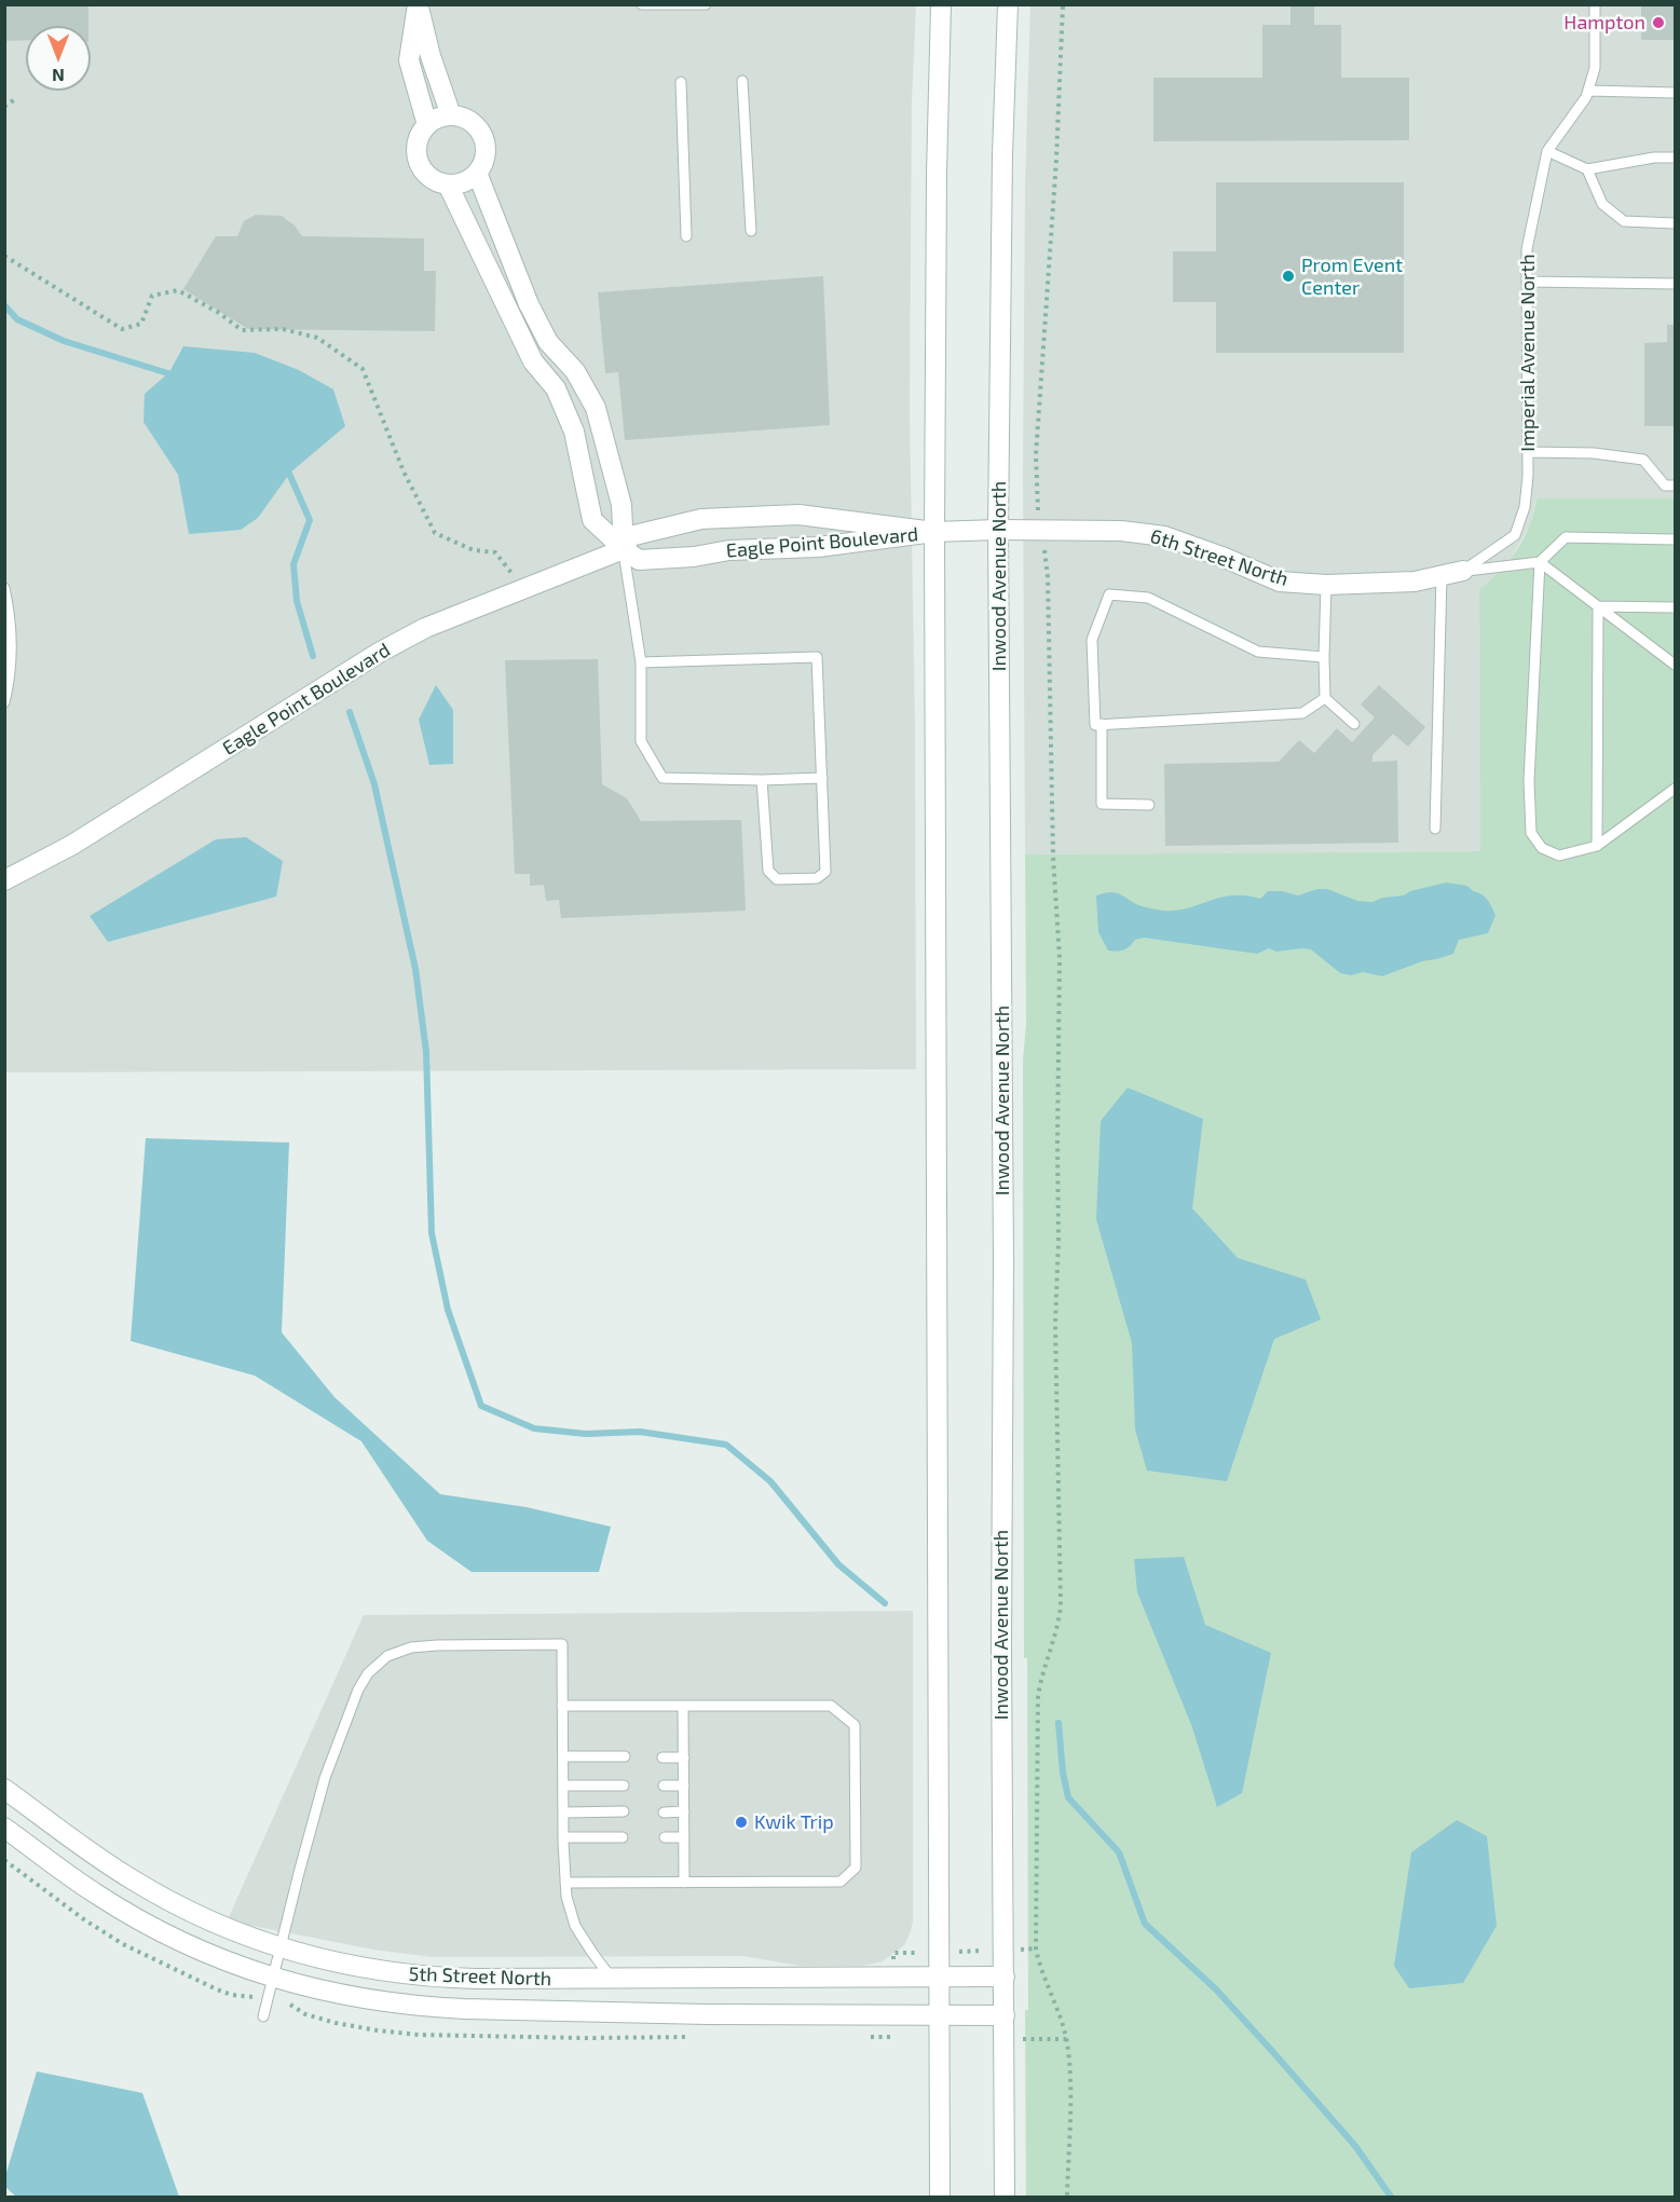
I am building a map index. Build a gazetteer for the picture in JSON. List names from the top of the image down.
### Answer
{
  "streets": {
    "street": [
      "Eagle Point Boulevard",
      "6th Street North",
      "Inwood Avenue North",
      "5th Street North"
    ],
    "lane": ["Imperial Avenue North"]
  },
  "crossings": [
    ["Imperial Avenue North", "6th Street North"],
    ["Eagle Point Boulevard", "6th Street North"],
    ["6th Street North", "Inwood Avenue North"],
    ["Inwood Avenue North", "5th Street North"]
  ],
  "places": ["Hampton", "Prom Event Center", "Kwik Trip"],
  "north": "bottom"
}
